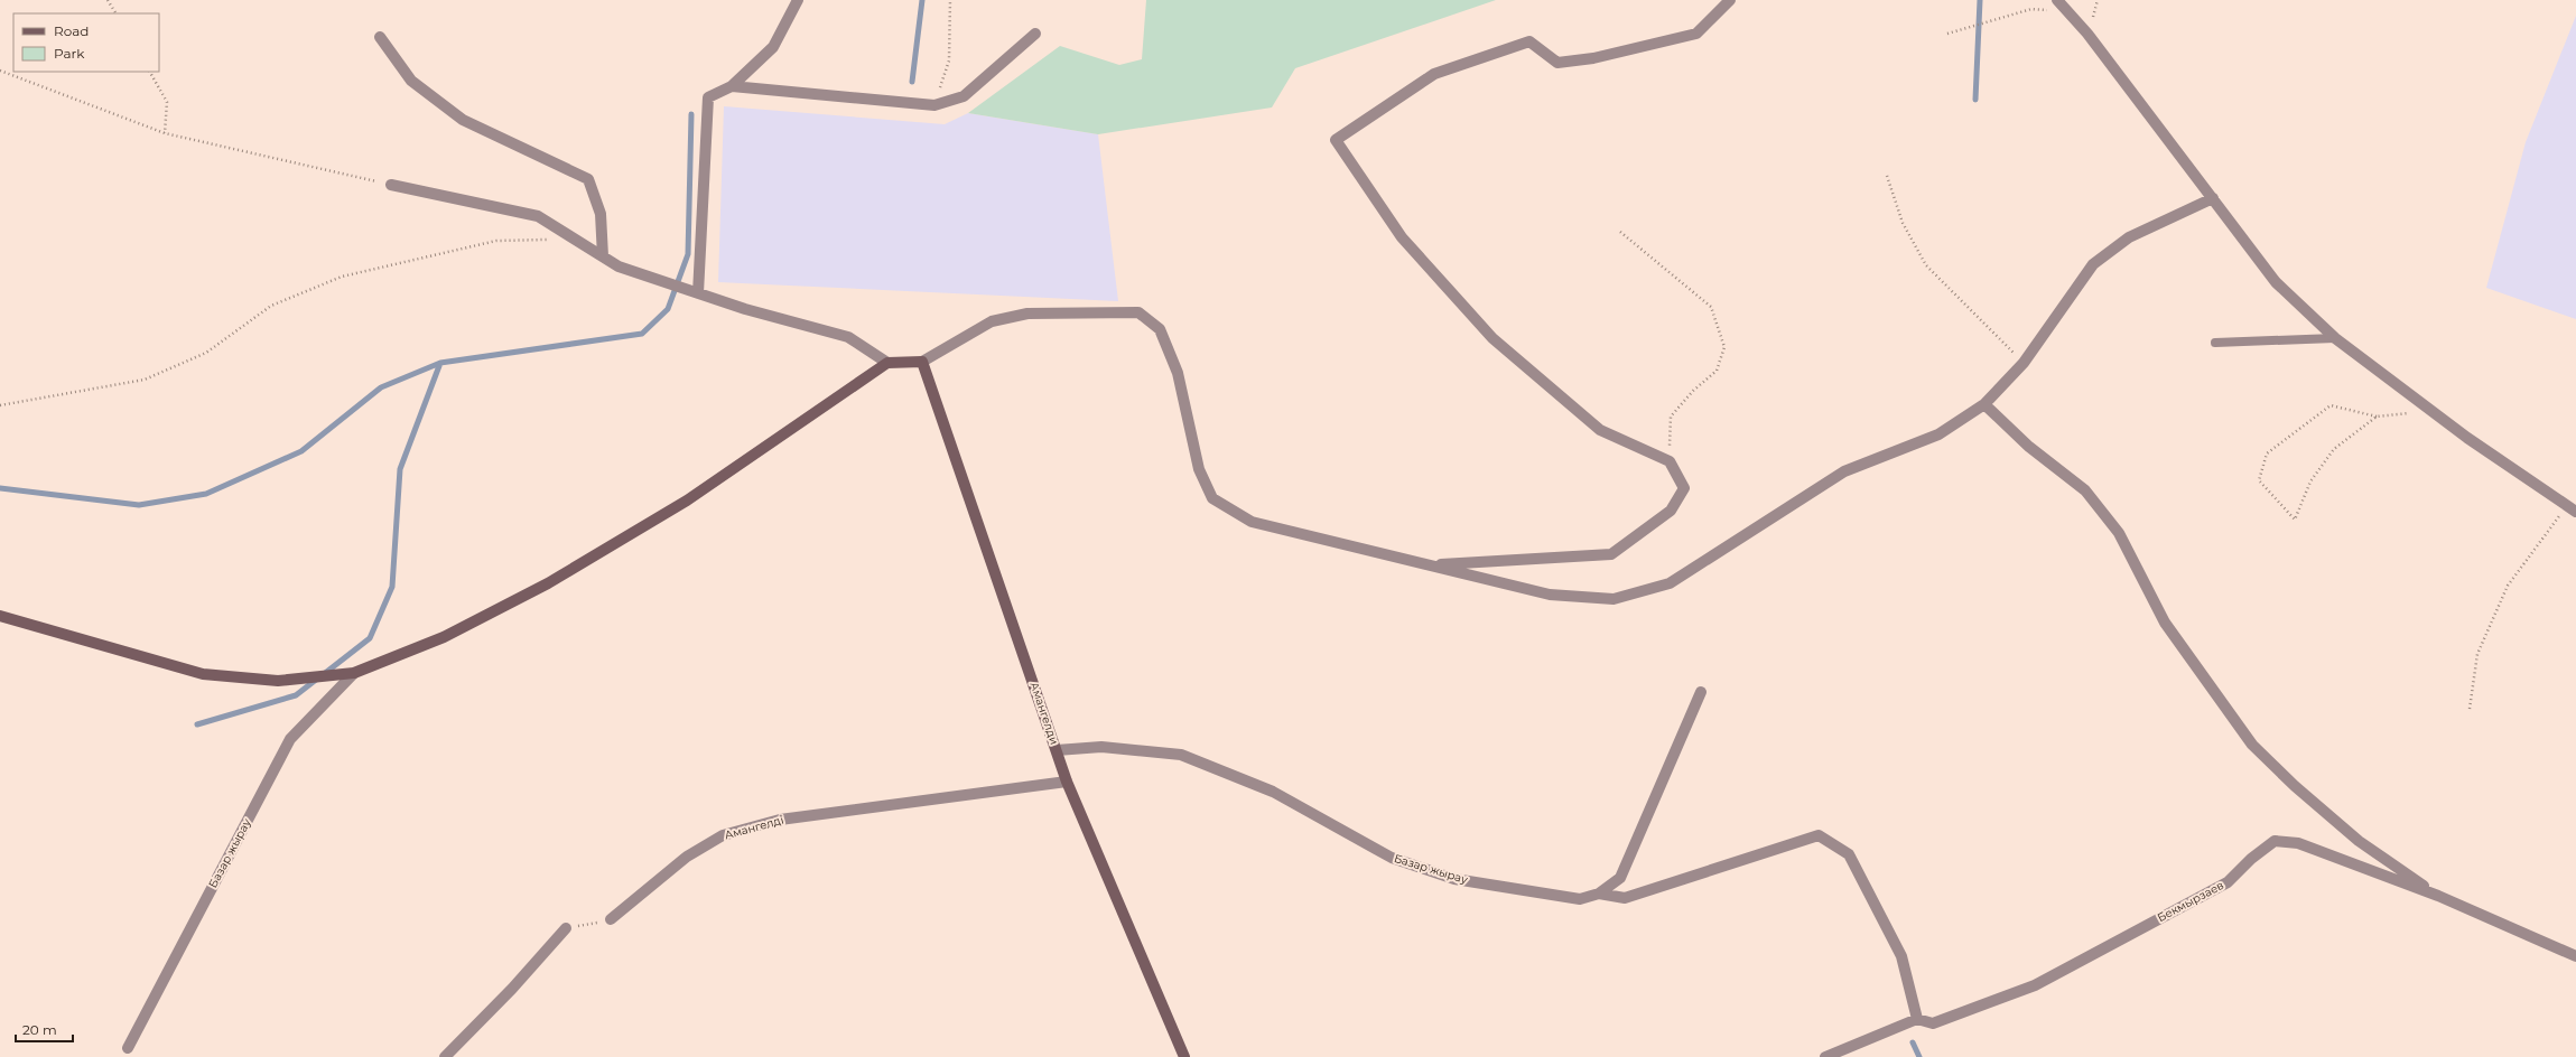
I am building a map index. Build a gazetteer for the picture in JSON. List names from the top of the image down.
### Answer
{
  "streets": {
    "main road": ["Амангелди"],
    "street": ["Амангелді", "Базар жырау", "Бекмырзаев"]
  },
  "crossings": [
    ["Амангелди", "Амангелді"],
    ["Амангелди", "Базар жырау"]
  ],
  "legend": ["Road", "Park"],
  "scale_bar": "20 m"
}
